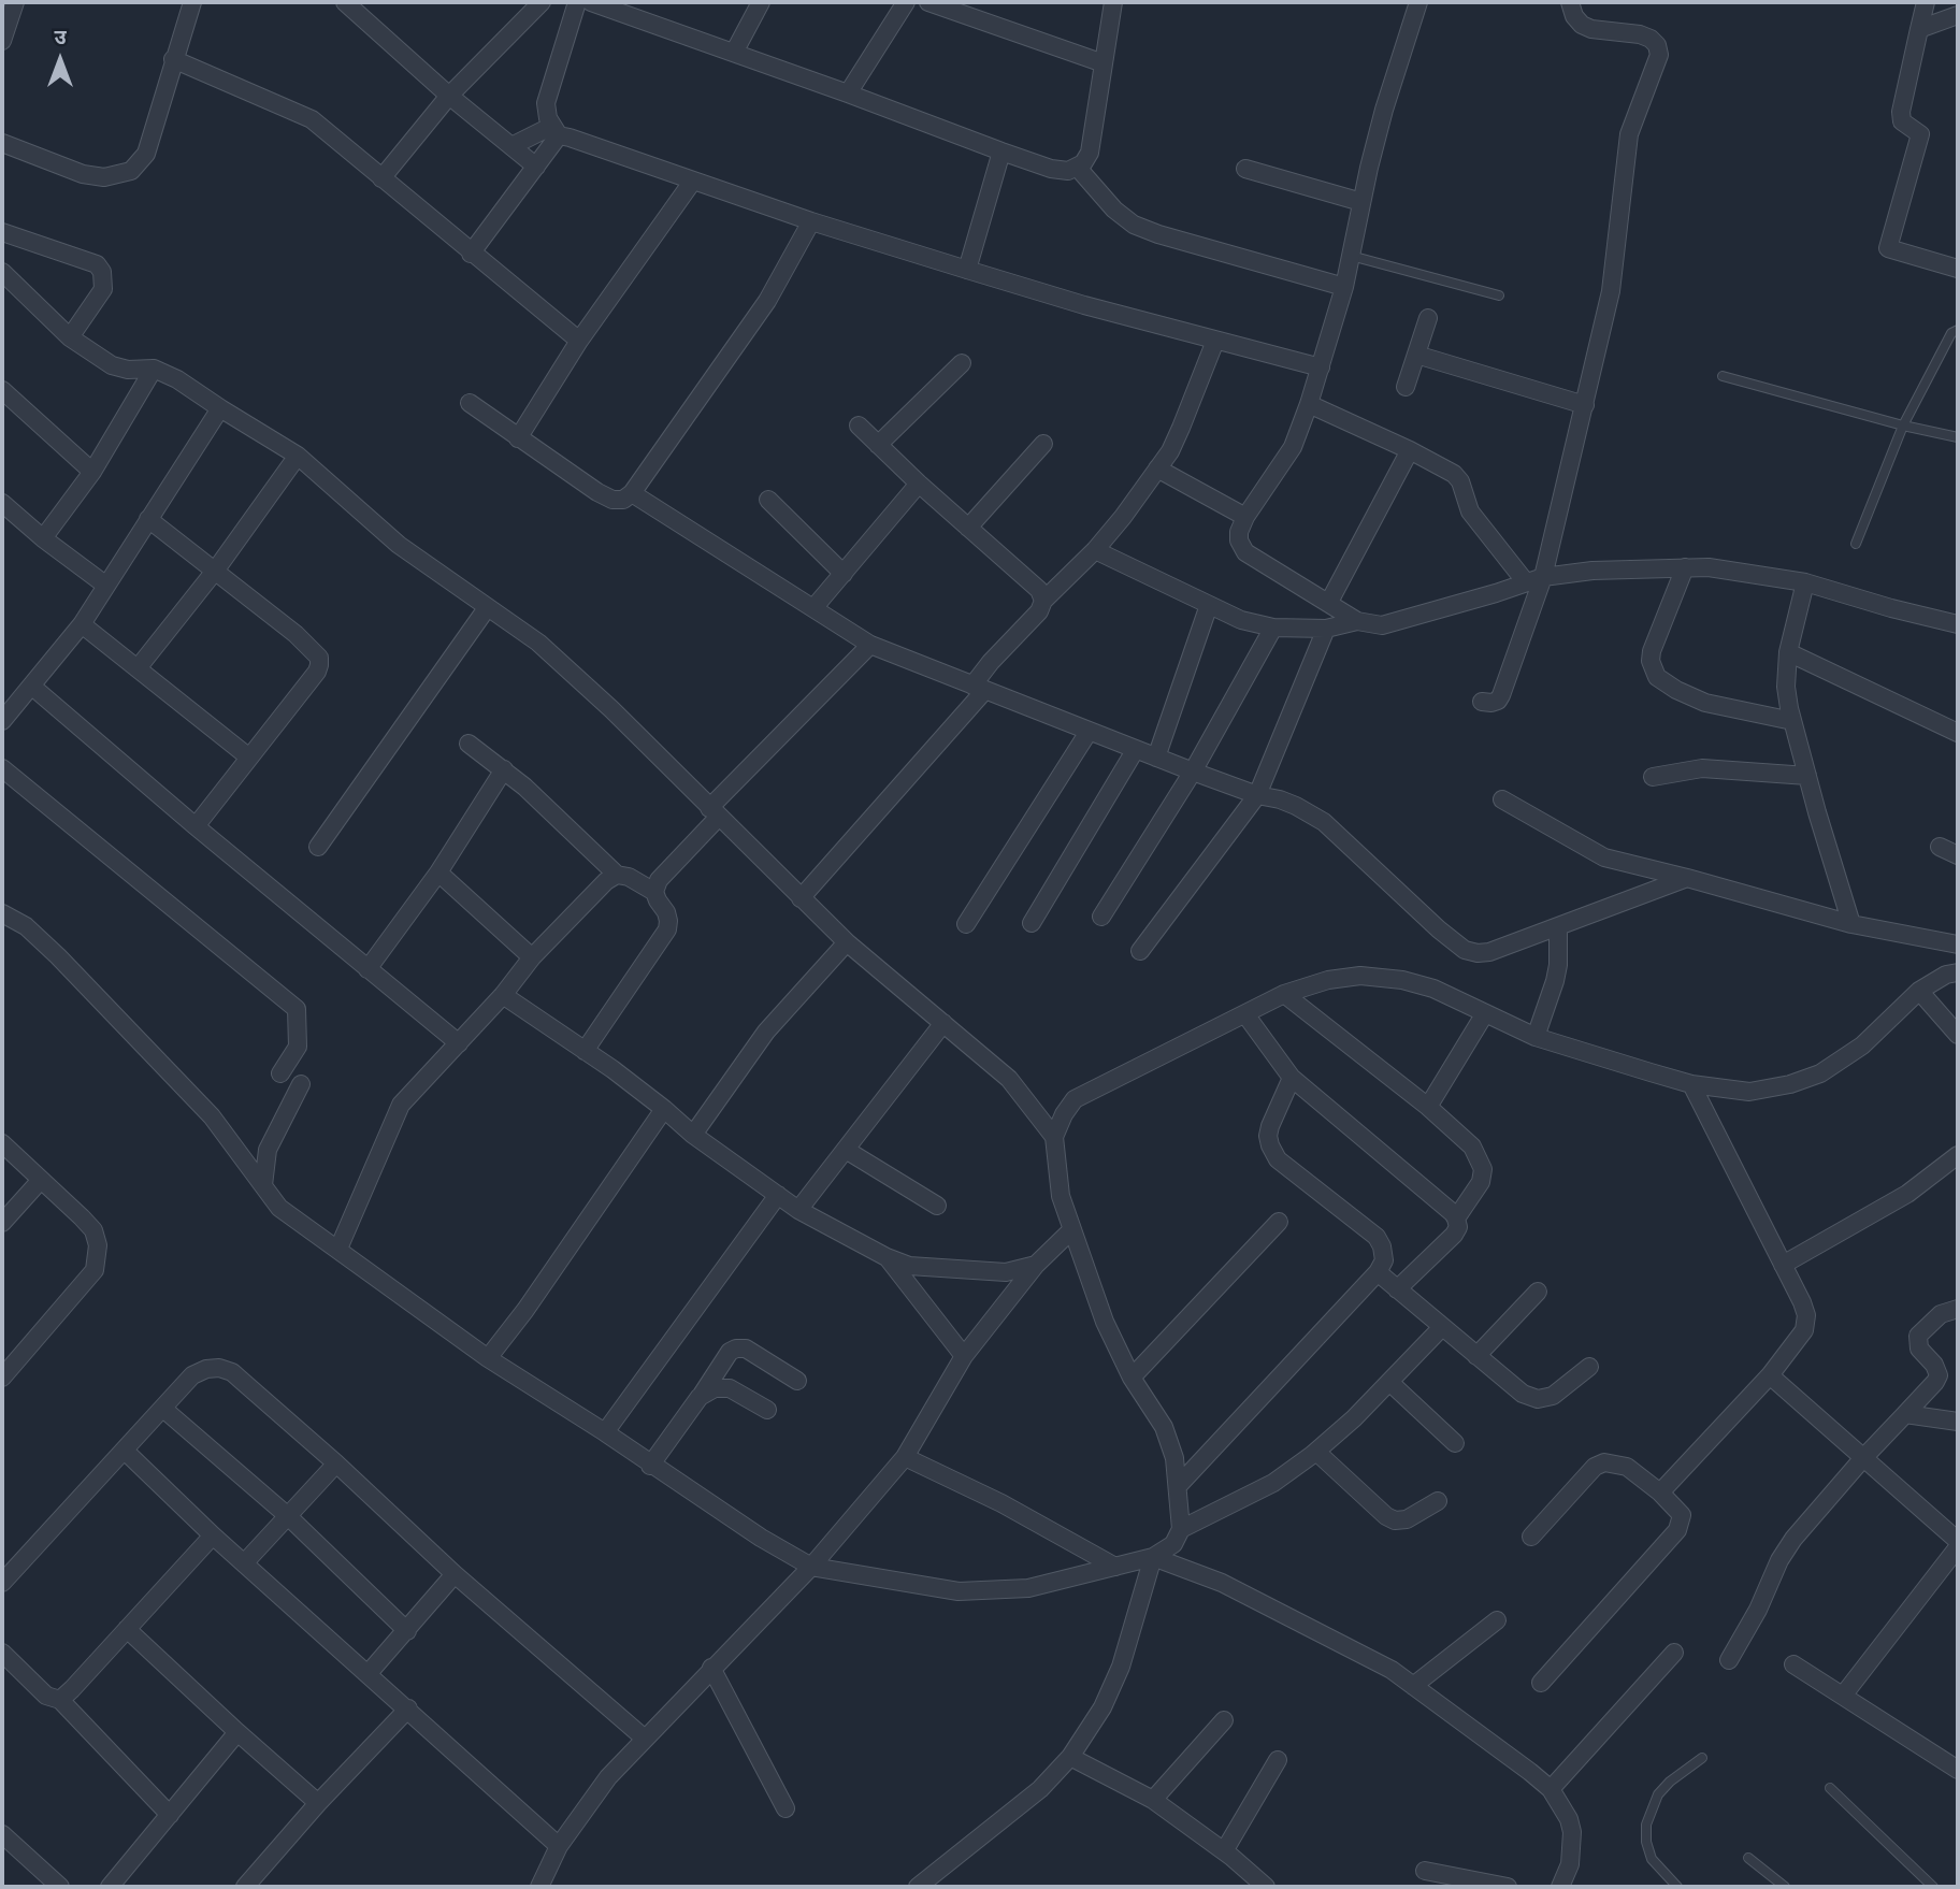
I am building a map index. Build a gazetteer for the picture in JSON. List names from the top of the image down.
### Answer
{
  "north": "top"
}
